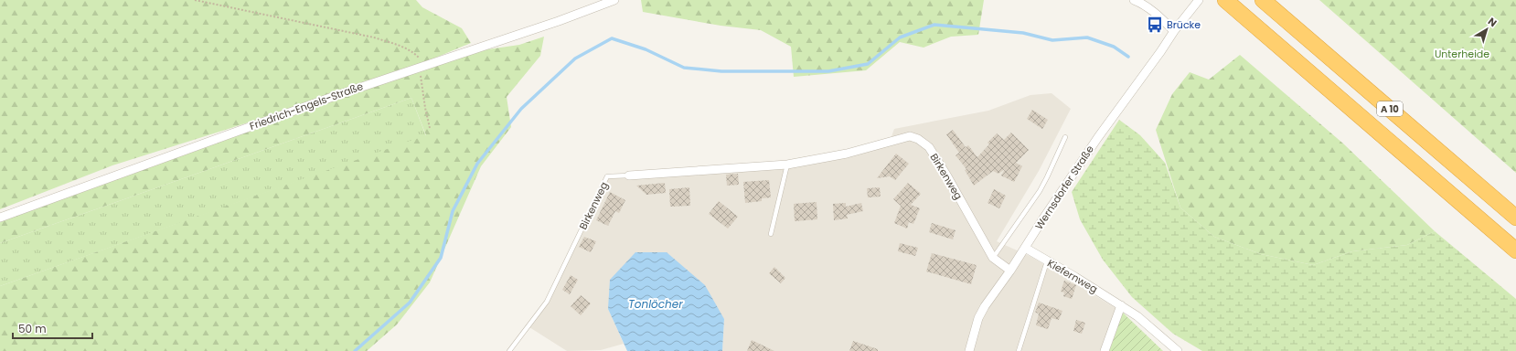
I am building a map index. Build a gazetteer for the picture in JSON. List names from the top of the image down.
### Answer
{
  "streets": {
    "highway": ["A 10"],
    "street": [
      "Friedrich-Engels-Straße",
      "Birkenweg",
      "Wernsdorfer Straße",
      "Kiefernweg"
    ]
  },
  "crossings": [
    ["Birkenweg", "Wernsdorfer Straße"],
    ["Wernsdorfer Straße", "Kiefernweg"]
  ],
  "water": ["Tonlöcher"],
  "parks": ["Unterheide"],
  "places": {
    "bus stop": ["Brücke"]
  },
  "scale_bar": "50 m",
  "north": "top right"
}
